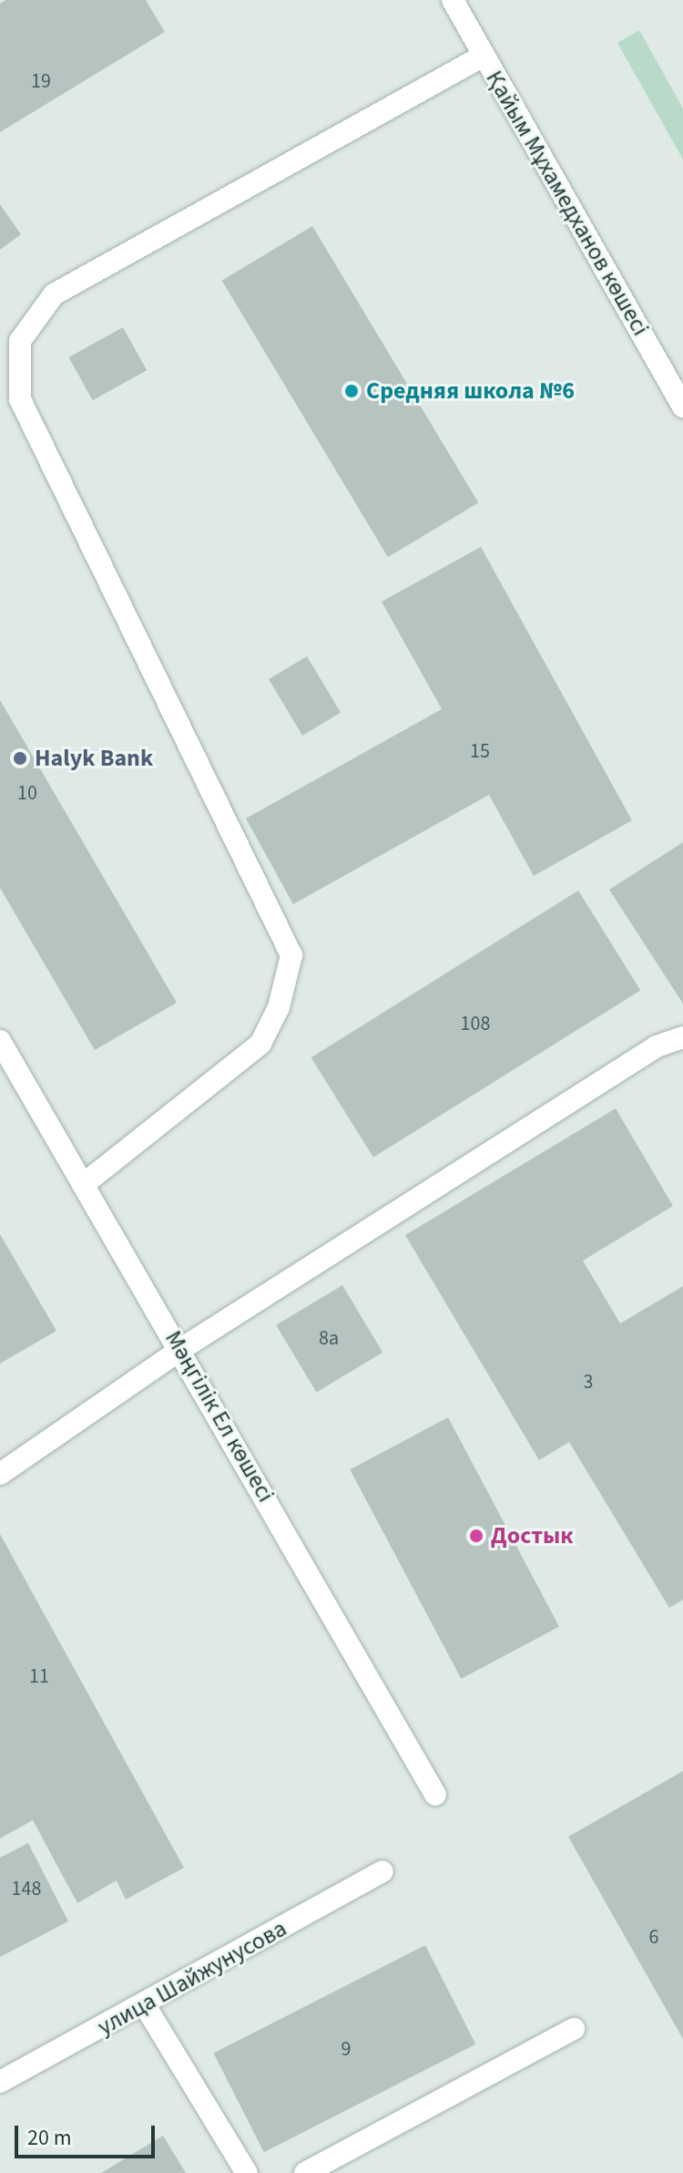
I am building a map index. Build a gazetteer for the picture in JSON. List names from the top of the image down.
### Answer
{
  "streets": {
    "street": ["Қайым Мұхамедханов көшесі", "Мәңгілік Ел көшесі", "улица Шайжунусова"]
  },
  "places": ["Средняя школа №6", "Halyk Bank", "Достык"],
  "house_numbers": [
    "19",
    "15",
    "10",
    "108",
    "8а",
    "3",
    "11",
    "148",
    "6",
    "9"
  ],
  "scale_bar": "20 m"
}
